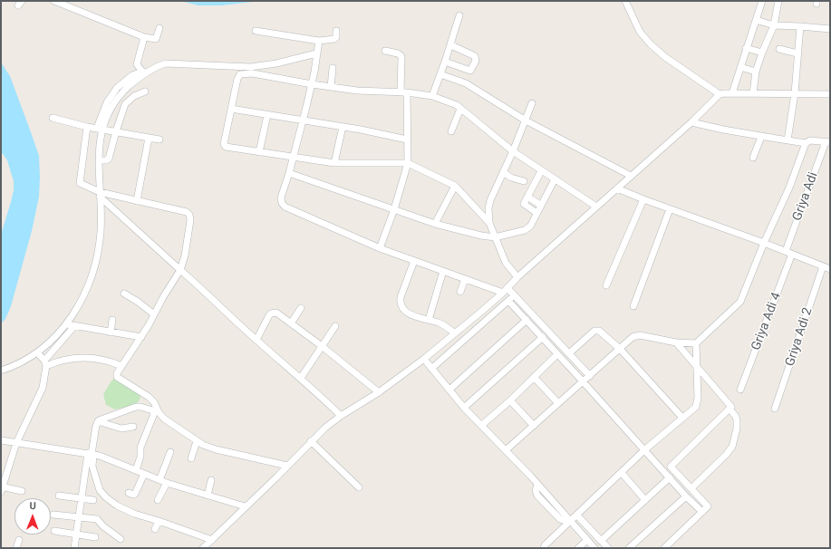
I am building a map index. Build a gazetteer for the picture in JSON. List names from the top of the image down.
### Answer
{
  "streets": {
    "street": ["Griya Adi", "Griya Adi 4", "Griya Adi 2"]
  },
  "crossings": [
    ["Griya Adi", "Griya Adi 4"]
  ],
  "north": "top"
}
